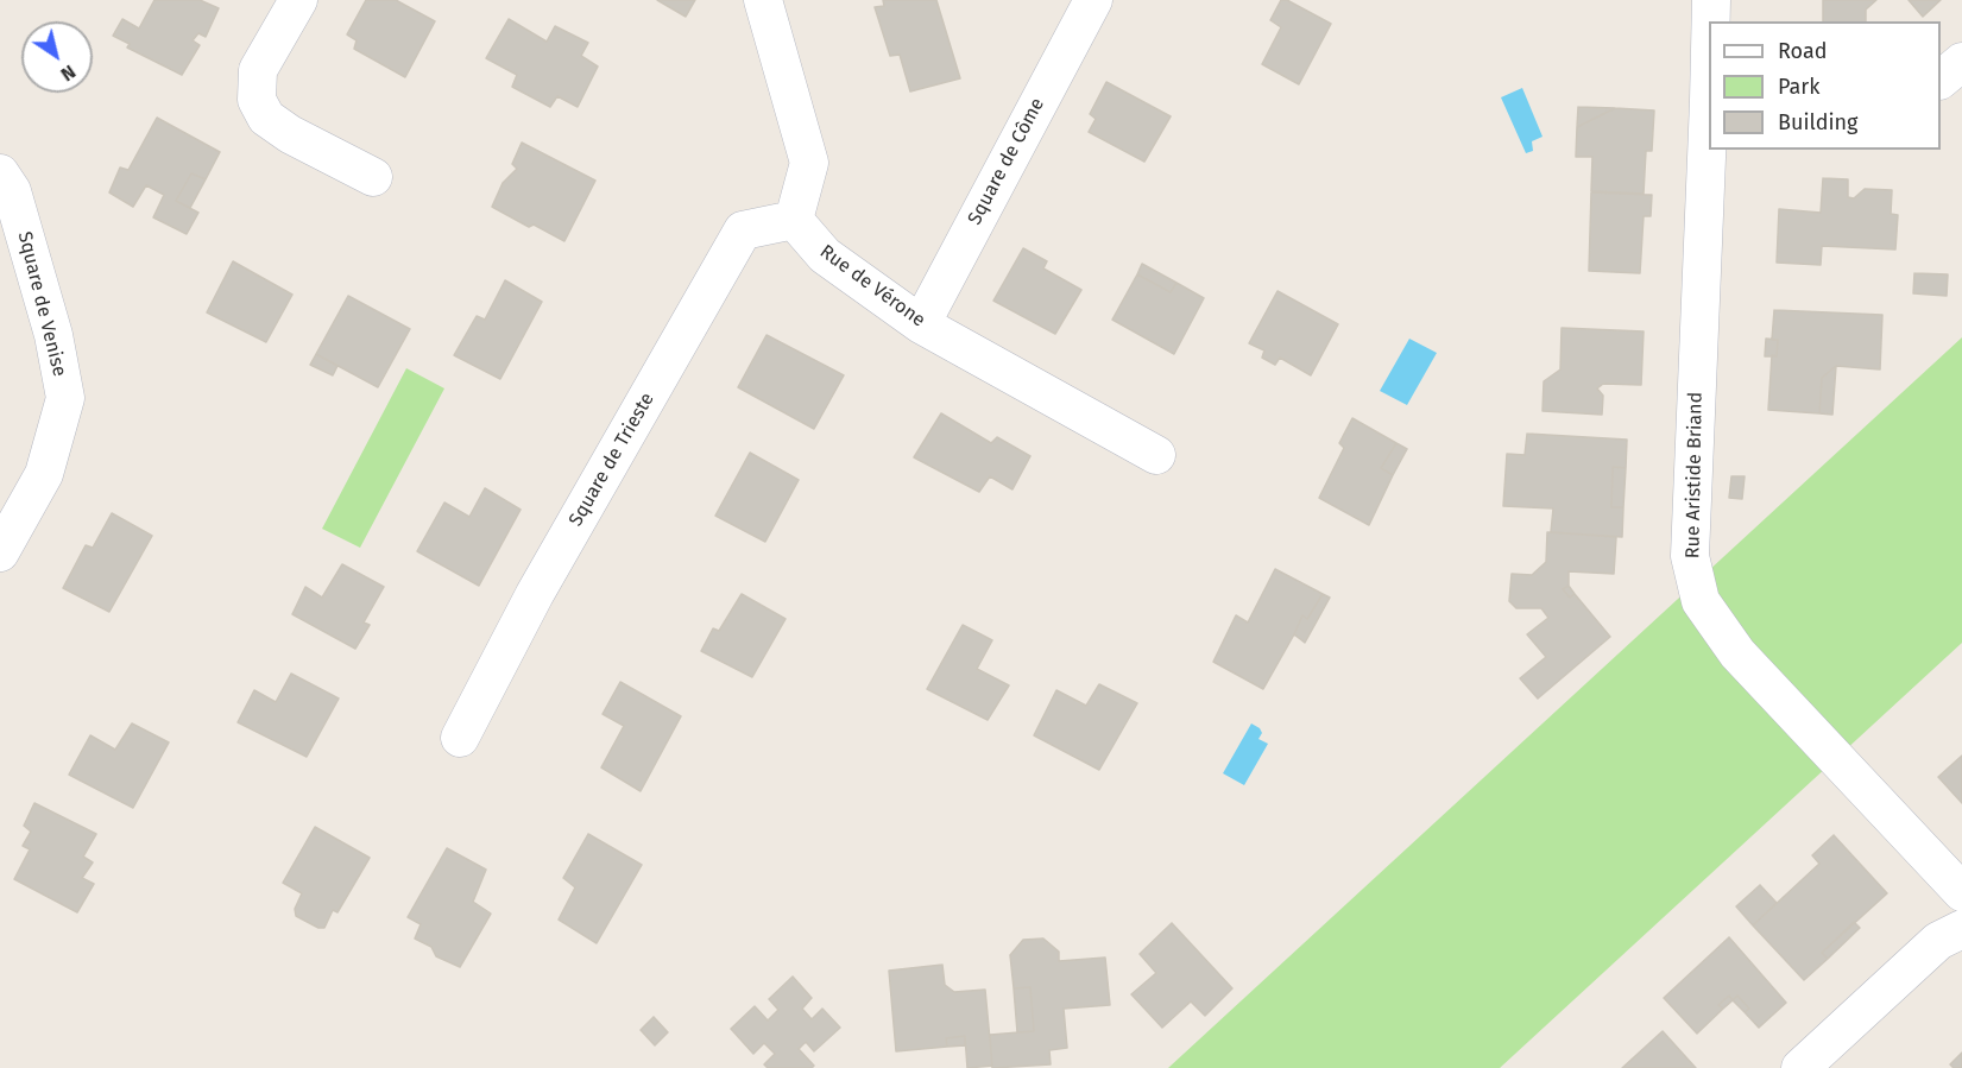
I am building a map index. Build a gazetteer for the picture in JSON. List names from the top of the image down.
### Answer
{
  "streets": {
    "street": [
      "Square de Côme",
      "Rue de Vérone",
      "Square de Venise",
      "Square de Trieste",
      "Rue Aristide Briand"
    ]
  },
  "crossings": [
    ["Square de Côme", "Rue de Vérone"],
    ["Rue de Vérone", "Square de Trieste"]
  ],
  "legend": ["Road", "Park", "Building"],
  "north": "bottom right"
}
